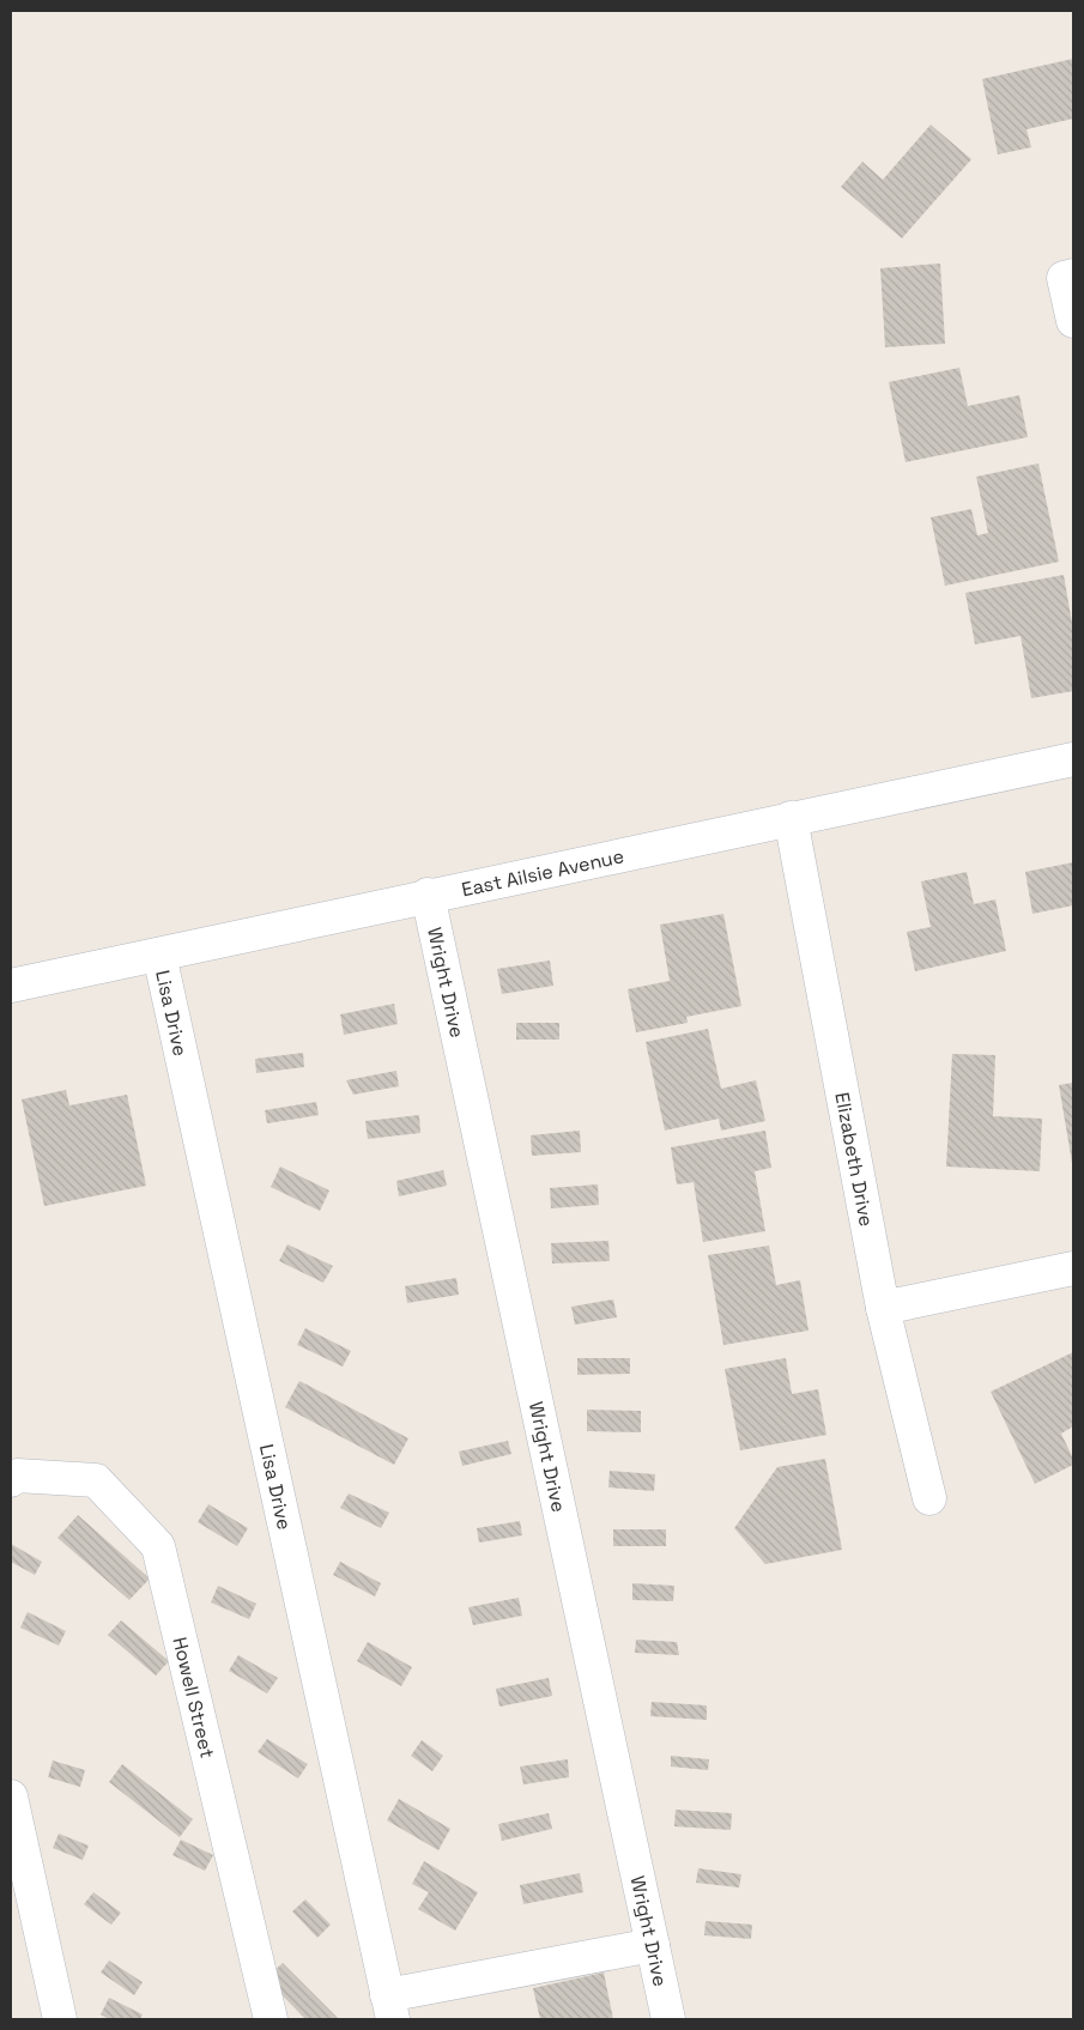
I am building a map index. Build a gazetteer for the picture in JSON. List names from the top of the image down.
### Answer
{
  "streets": {
    "street": [
      "East Ailsie Avenue",
      "Wright Drive",
      "Lisa Drive",
      "Elizabeth Drive",
      "Howell Street"
    ]
  },
  "crossings": [
    ["East Ailsie Avenue", "Wright Drive"],
    ["East Ailsie Avenue", "Lisa Drive"],
    ["East Ailsie Avenue", "Elizabeth Drive"]
  ]
}
